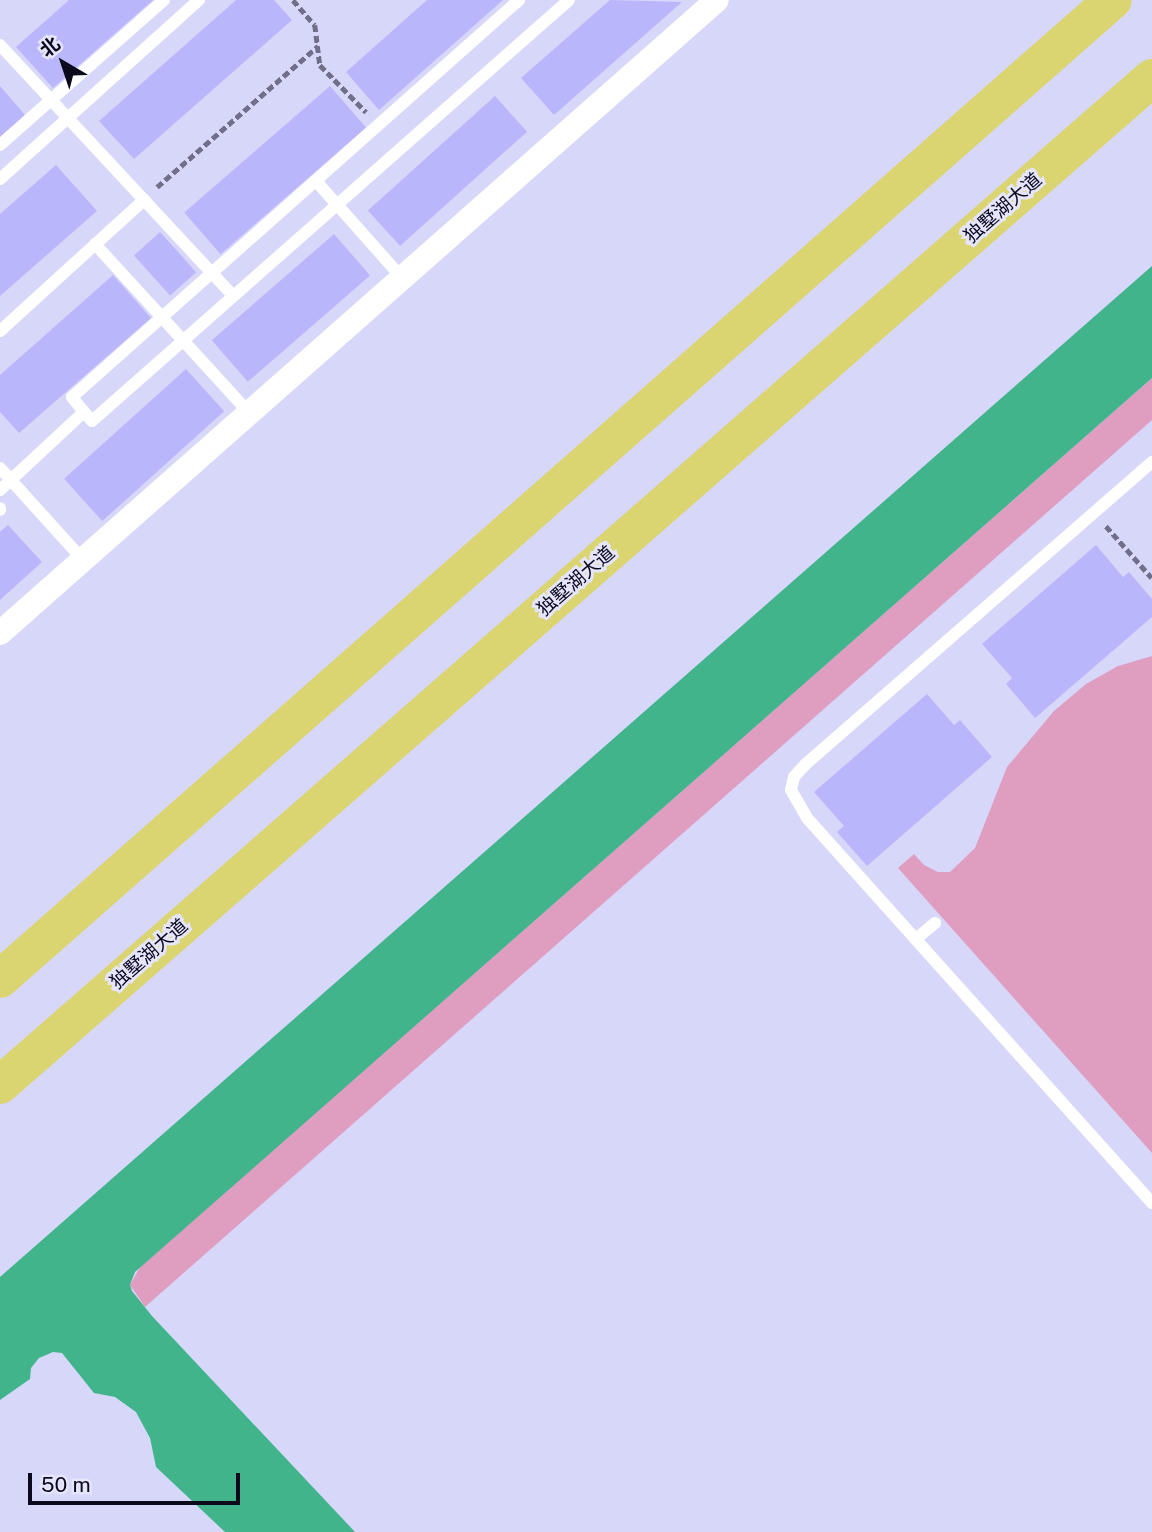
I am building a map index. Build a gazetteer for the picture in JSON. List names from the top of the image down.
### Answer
{
  "streets": {
    "main road": ["独墅湖大道"]
  },
  "scale_bar": "50 m",
  "north": "top left"
}
